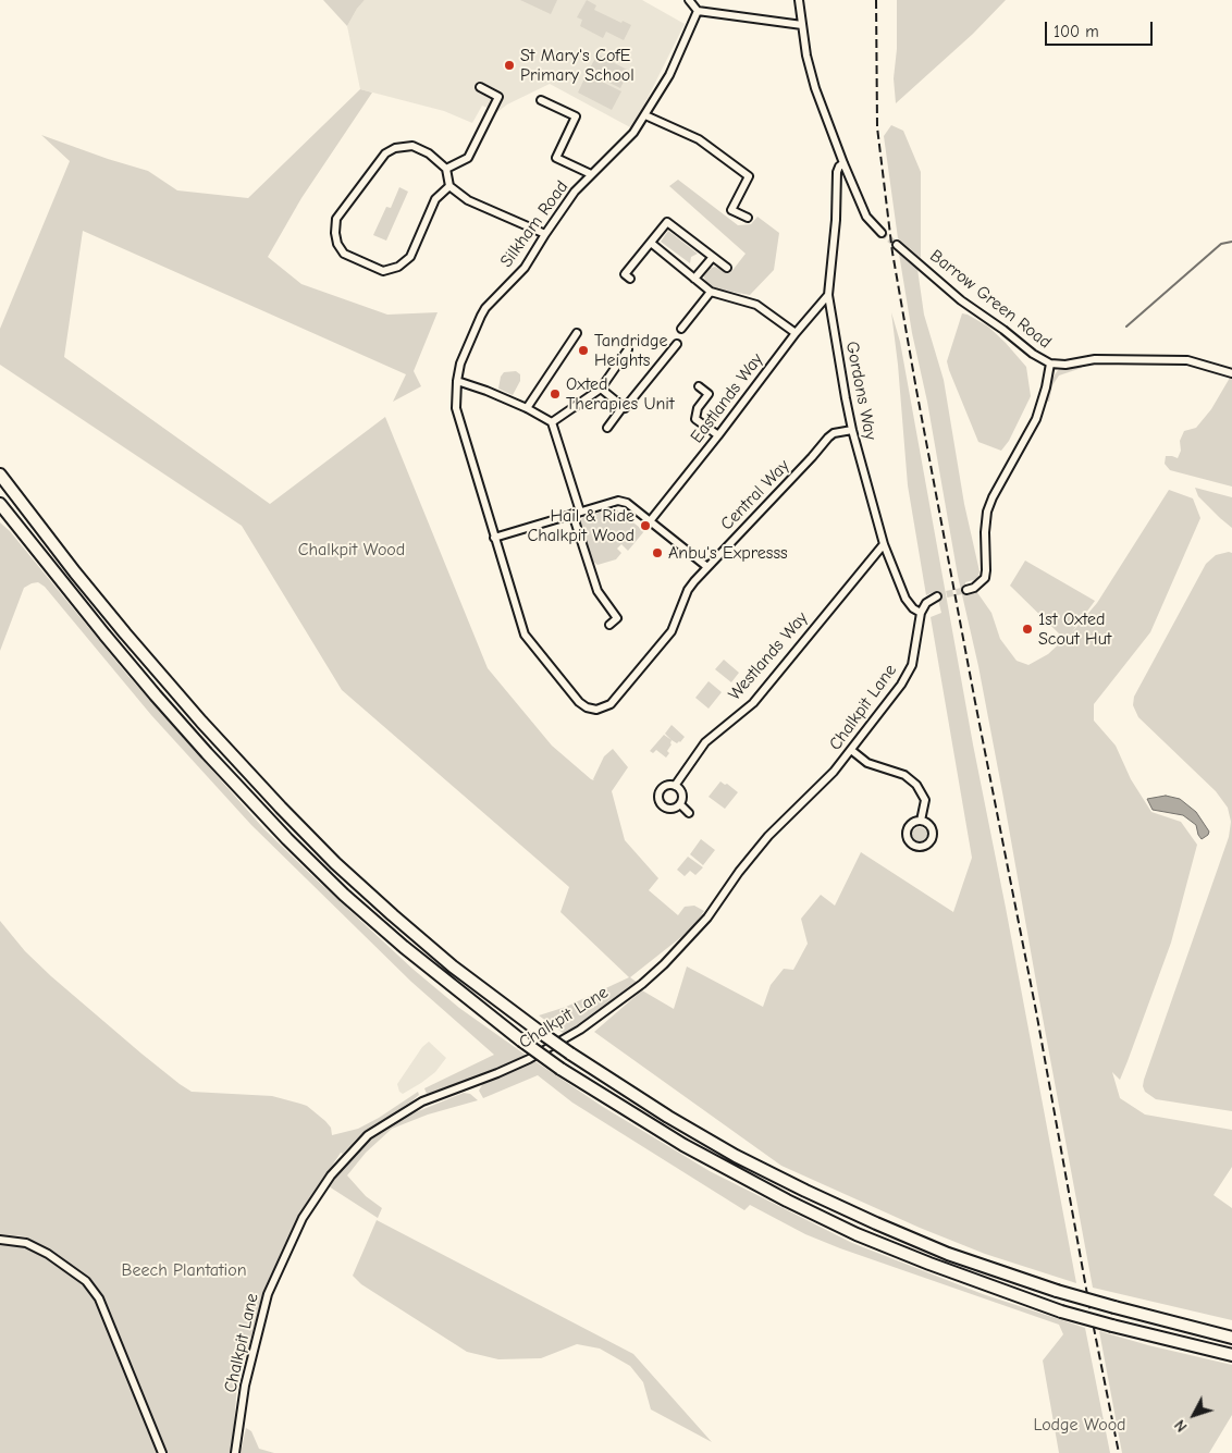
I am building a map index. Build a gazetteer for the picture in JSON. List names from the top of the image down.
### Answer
{
  "streets": {
    "street": [
      "Silkham Road",
      "Barrow Green Road",
      "Gordons Way",
      "Eastlands Way",
      "Central Way",
      "Westlands Way",
      "Chalkpit Lane"
    ]
  },
  "crossings": [
    ["Silkham Road", "Central Way"],
    ["Gordons Way", "Eastlands Way"],
    ["Gordons Way", "Central Way"],
    ["Gordons Way", "Westlands Way"],
    ["Gordons Way", "Chalkpit Lane"]
  ],
  "parks": ["Chalkpit Wood", "Beech Plantation", "Lodge Wood"],
  "places": [
    "St Mary's CofE Primary School",
    "Tandridge Heights",
    "Oxted Therapies Unit",
    "Hail & Ride Chalkpit Wood",
    "Anbu's Expresss",
    "1st Oxted Scout Hut"
  ],
  "scale_bar": "100 m",
  "north": "bottom left"
}
